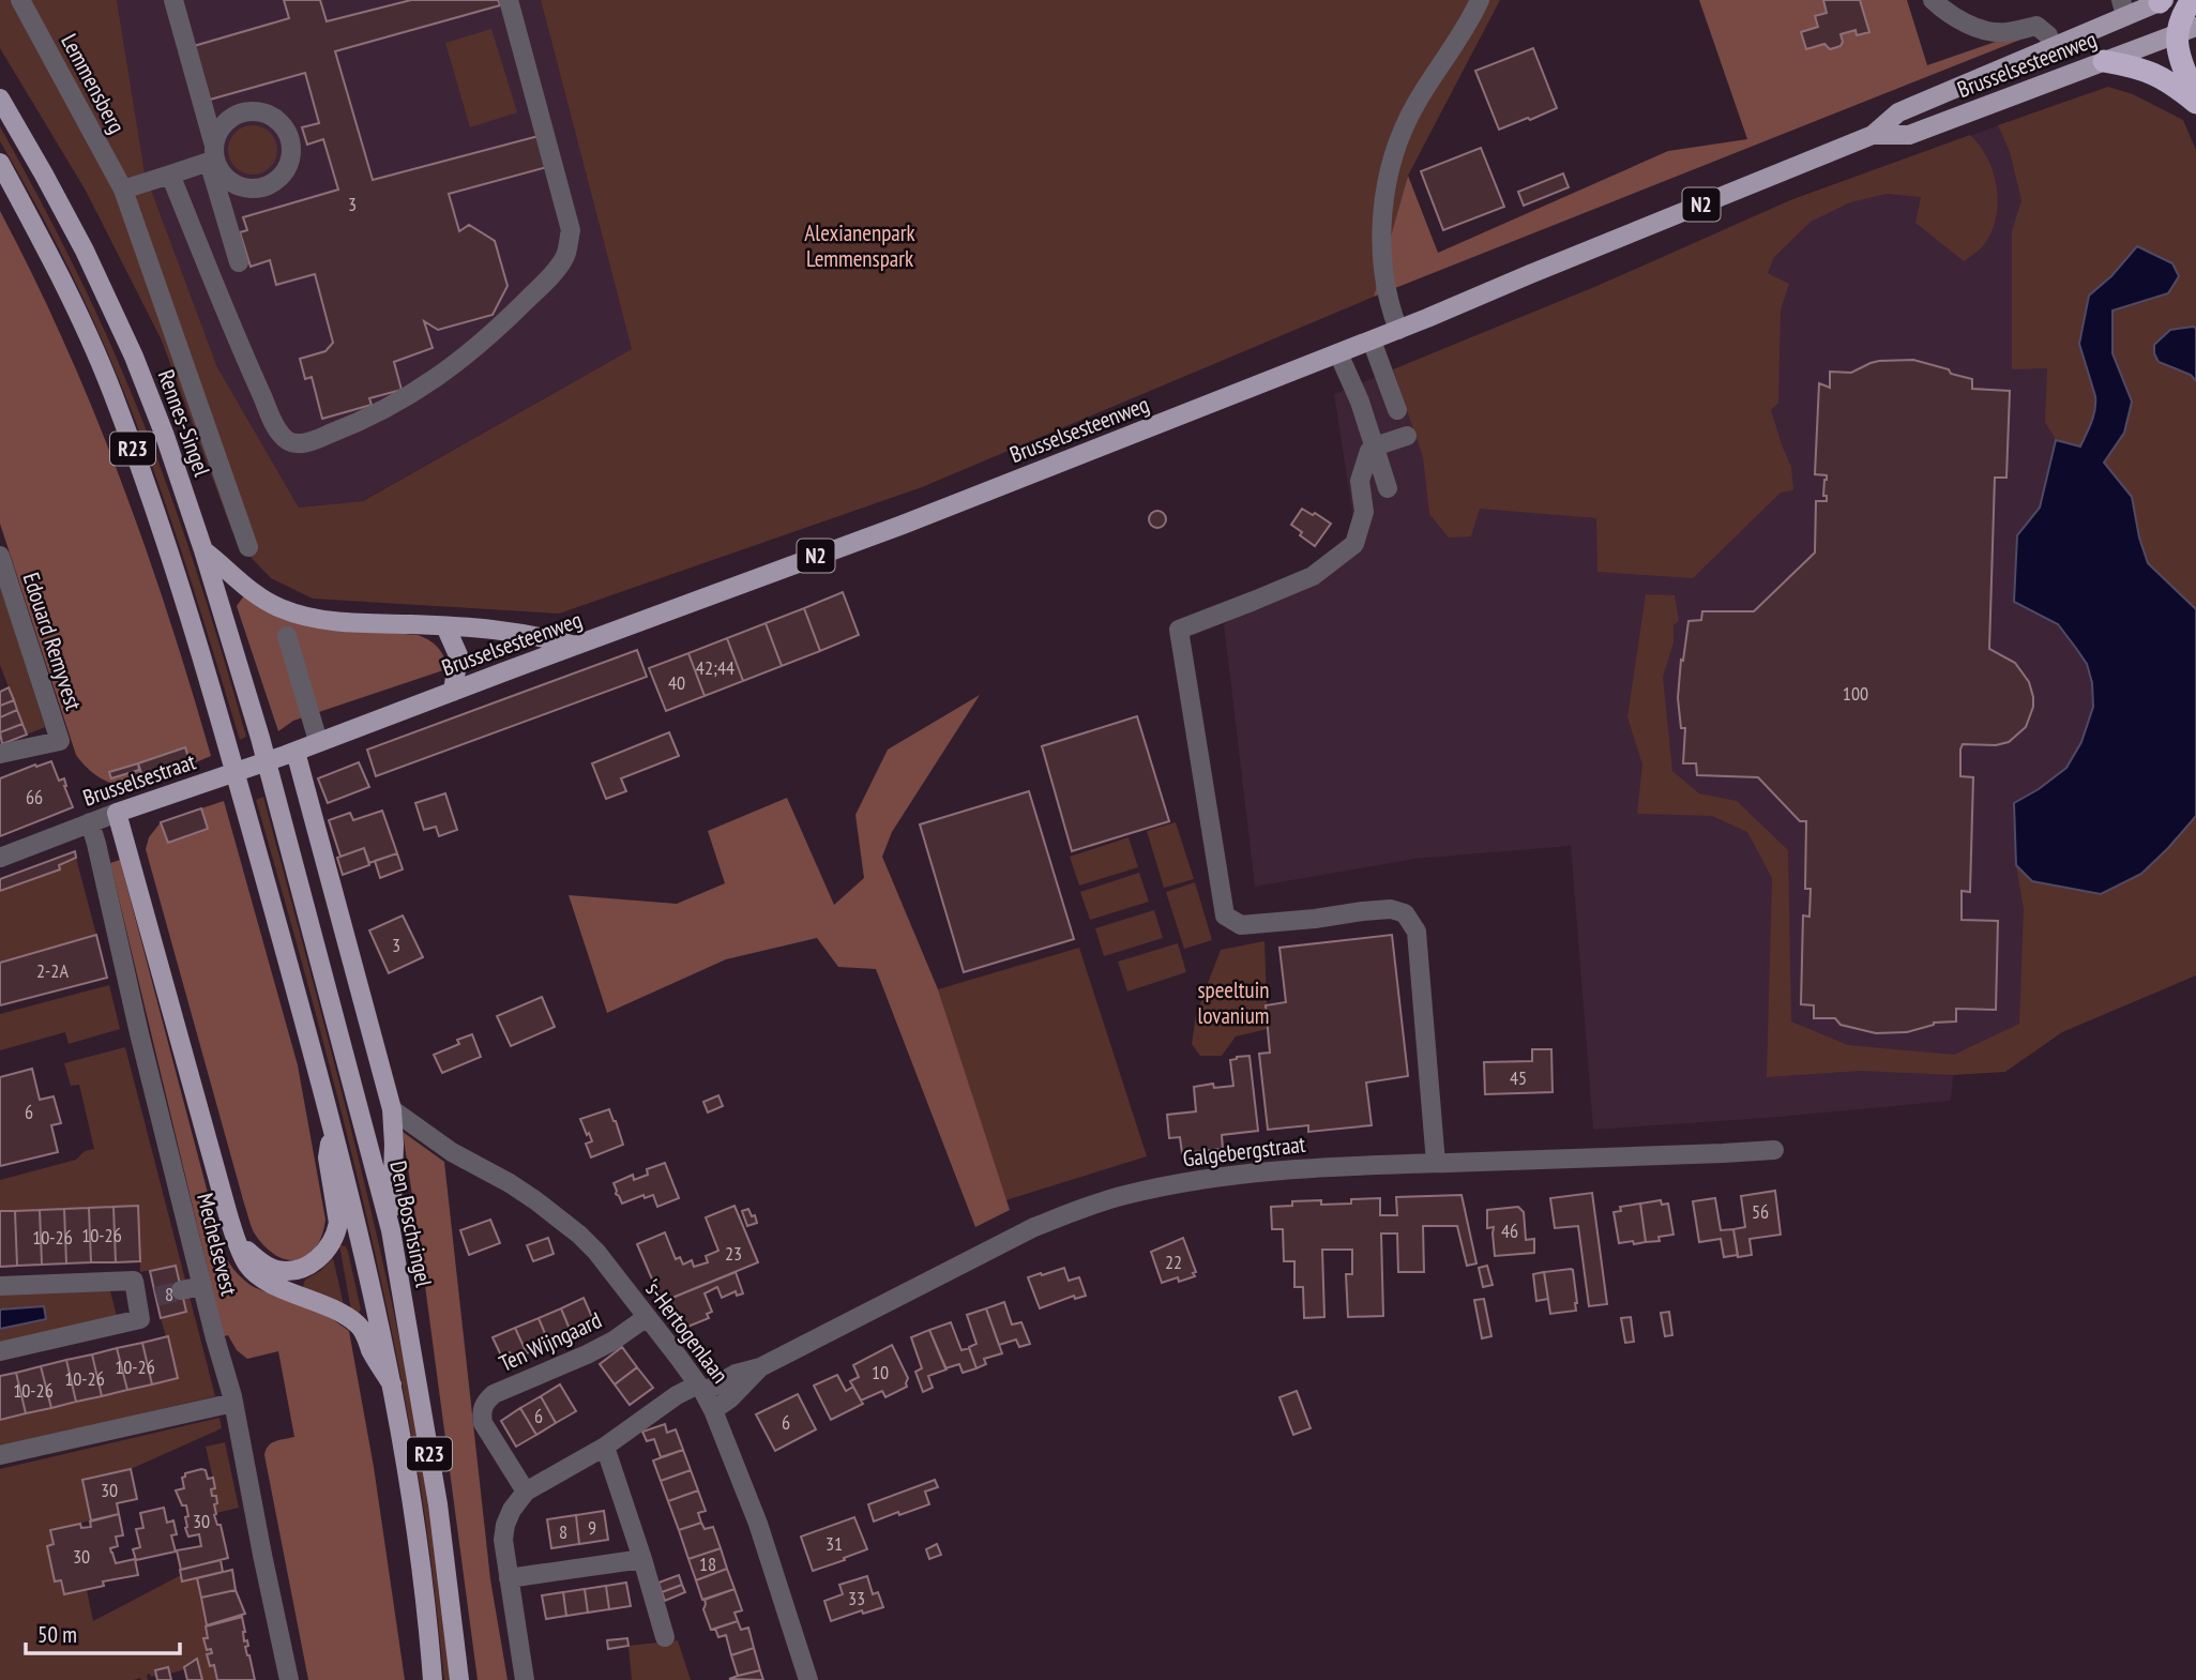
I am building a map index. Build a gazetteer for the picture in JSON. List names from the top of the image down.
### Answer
{
  "streets": {
    "main road": [
      "Brusselsesteenweg",
      "N2",
      "Rennes-Singel",
      "R23",
      "Brusselsestraat",
      "Den Boschsingel"
    ],
    "street": [
      "Lemmensberg",
      "Edouard Remyvest",
      "Galgebergstraat",
      "Mechelsevest",
      "'s-Hertogenlaan",
      "Ten Wijngaard"
    ]
  },
  "crossings": [
    ["Brusselsesteenweg", "Brusselsestraat"],
    ["Rennes-Singel", "Den Boschsingel"],
    ["Brusselsestraat", "Mechelsevest"],
    ["Galgebergstraat", "'s-Hertogenlaan"],
    ["'s-Hertogenlaan", "Ten Wijngaard"]
  ],
  "parks": ["Alexianenpark Lemmenspark", "speeltuin lovanium"],
  "house_numbers": [
    "3",
    "42;44",
    "40",
    "100",
    "66",
    "3",
    "2-2A",
    "45",
    "6",
    "56",
    "46",
    "10-26",
    "10-26",
    "23",
    "22",
    "8",
    "10-26",
    "10",
    "10-26",
    "10-26",
    "6",
    "6",
    "30",
    "30",
    "9",
    "8",
    "31",
    "30",
    "18",
    "33"
  ],
  "scale_bar": "50 m"
}
